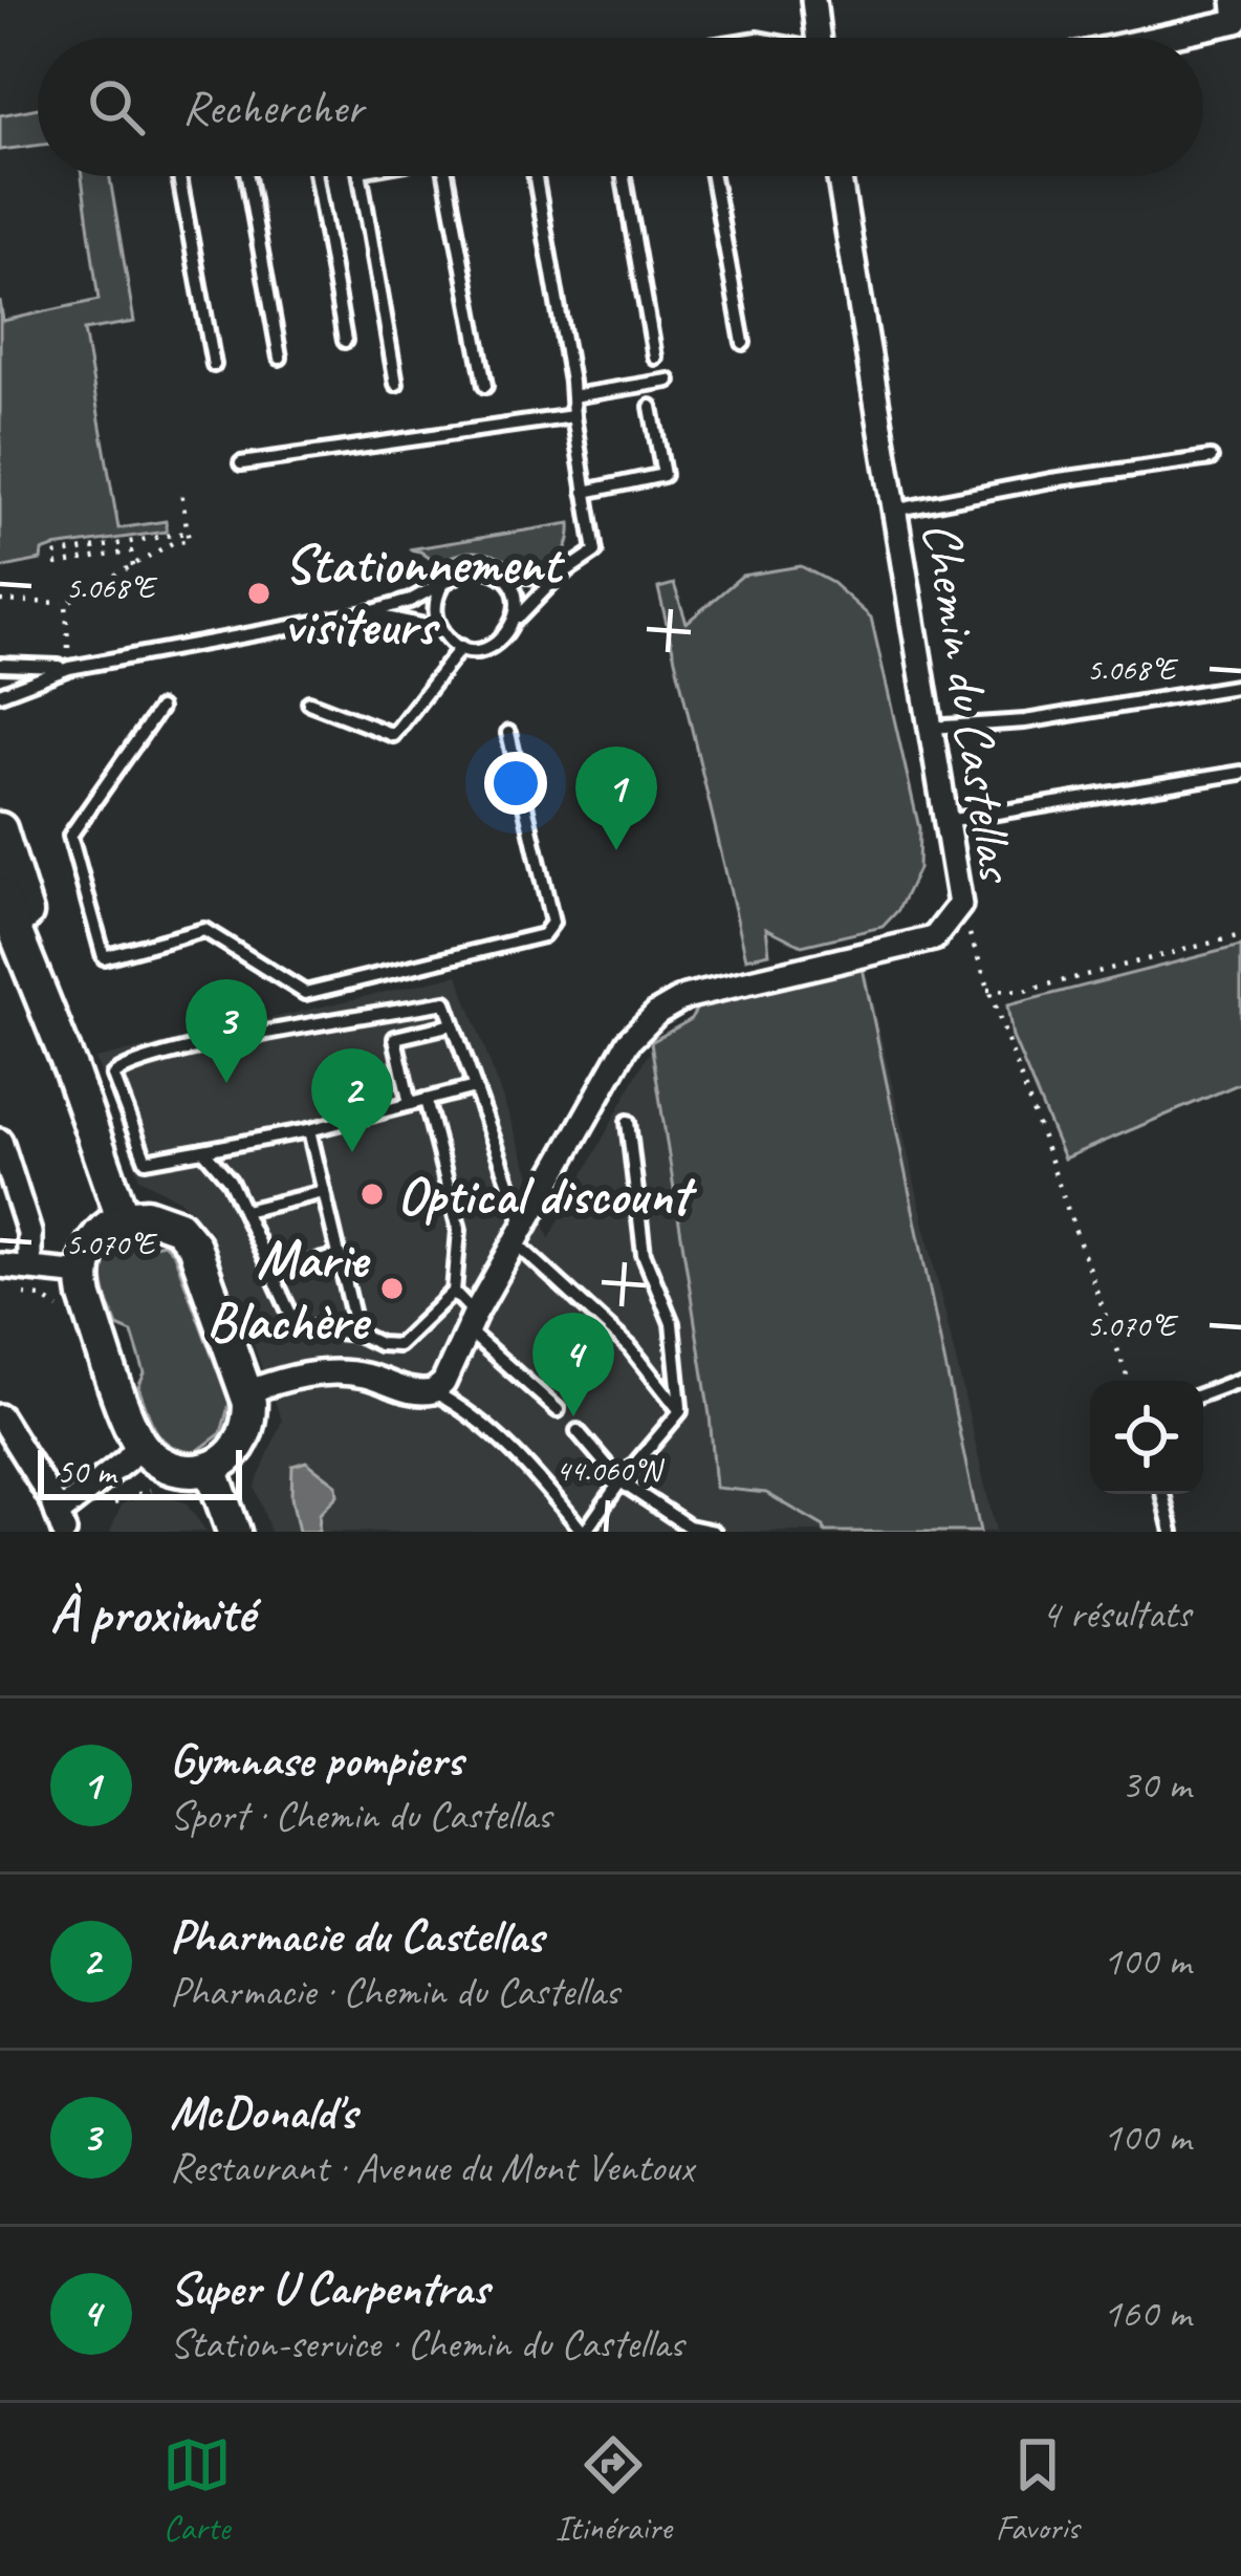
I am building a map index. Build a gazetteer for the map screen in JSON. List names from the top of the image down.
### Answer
{
  "streets": {
    "street": ["Chemin du Castellas"]
  },
  "places": ["Stationnement visiteurs", "Optical discount", "Marie Blachère"],
  "scale_bar": "50 m",
  "page": {
    "search": "Rechercher",
    "pins": [
      "1",
      "3",
      "2",
      "4"
    ],
    "scale": "50 m",
    "heading": ["À proximité", "4 résultats"],
    "list": [
      {
        "mark": "1",
        "name": "Gymnase pompiers",
        "note": "Sport · Chemin du Castellas",
        "value": "30 m"
      },
      {
        "mark": "2",
        "name": "Pharmacie du Castellas",
        "note": "Pharmacie · Chemin du Castellas",
        "value": "100 m"
      },
      {
        "mark": "3",
        "name": "McDonald's",
        "note": "Restaurant · Avenue du Mont Ventoux",
        "value": "100 m"
      },
      {
        "mark": "4",
        "name": "Super U Carpentras",
        "note": "Station-service · Chemin du Castellas",
        "value": "160 m"
      }
    ],
    "nav": ["Carte", "Itinéraire", "Favoris"]
  },
  "coordinates": ["5.068°E", "5.070°E", "44.060°N"]
}
